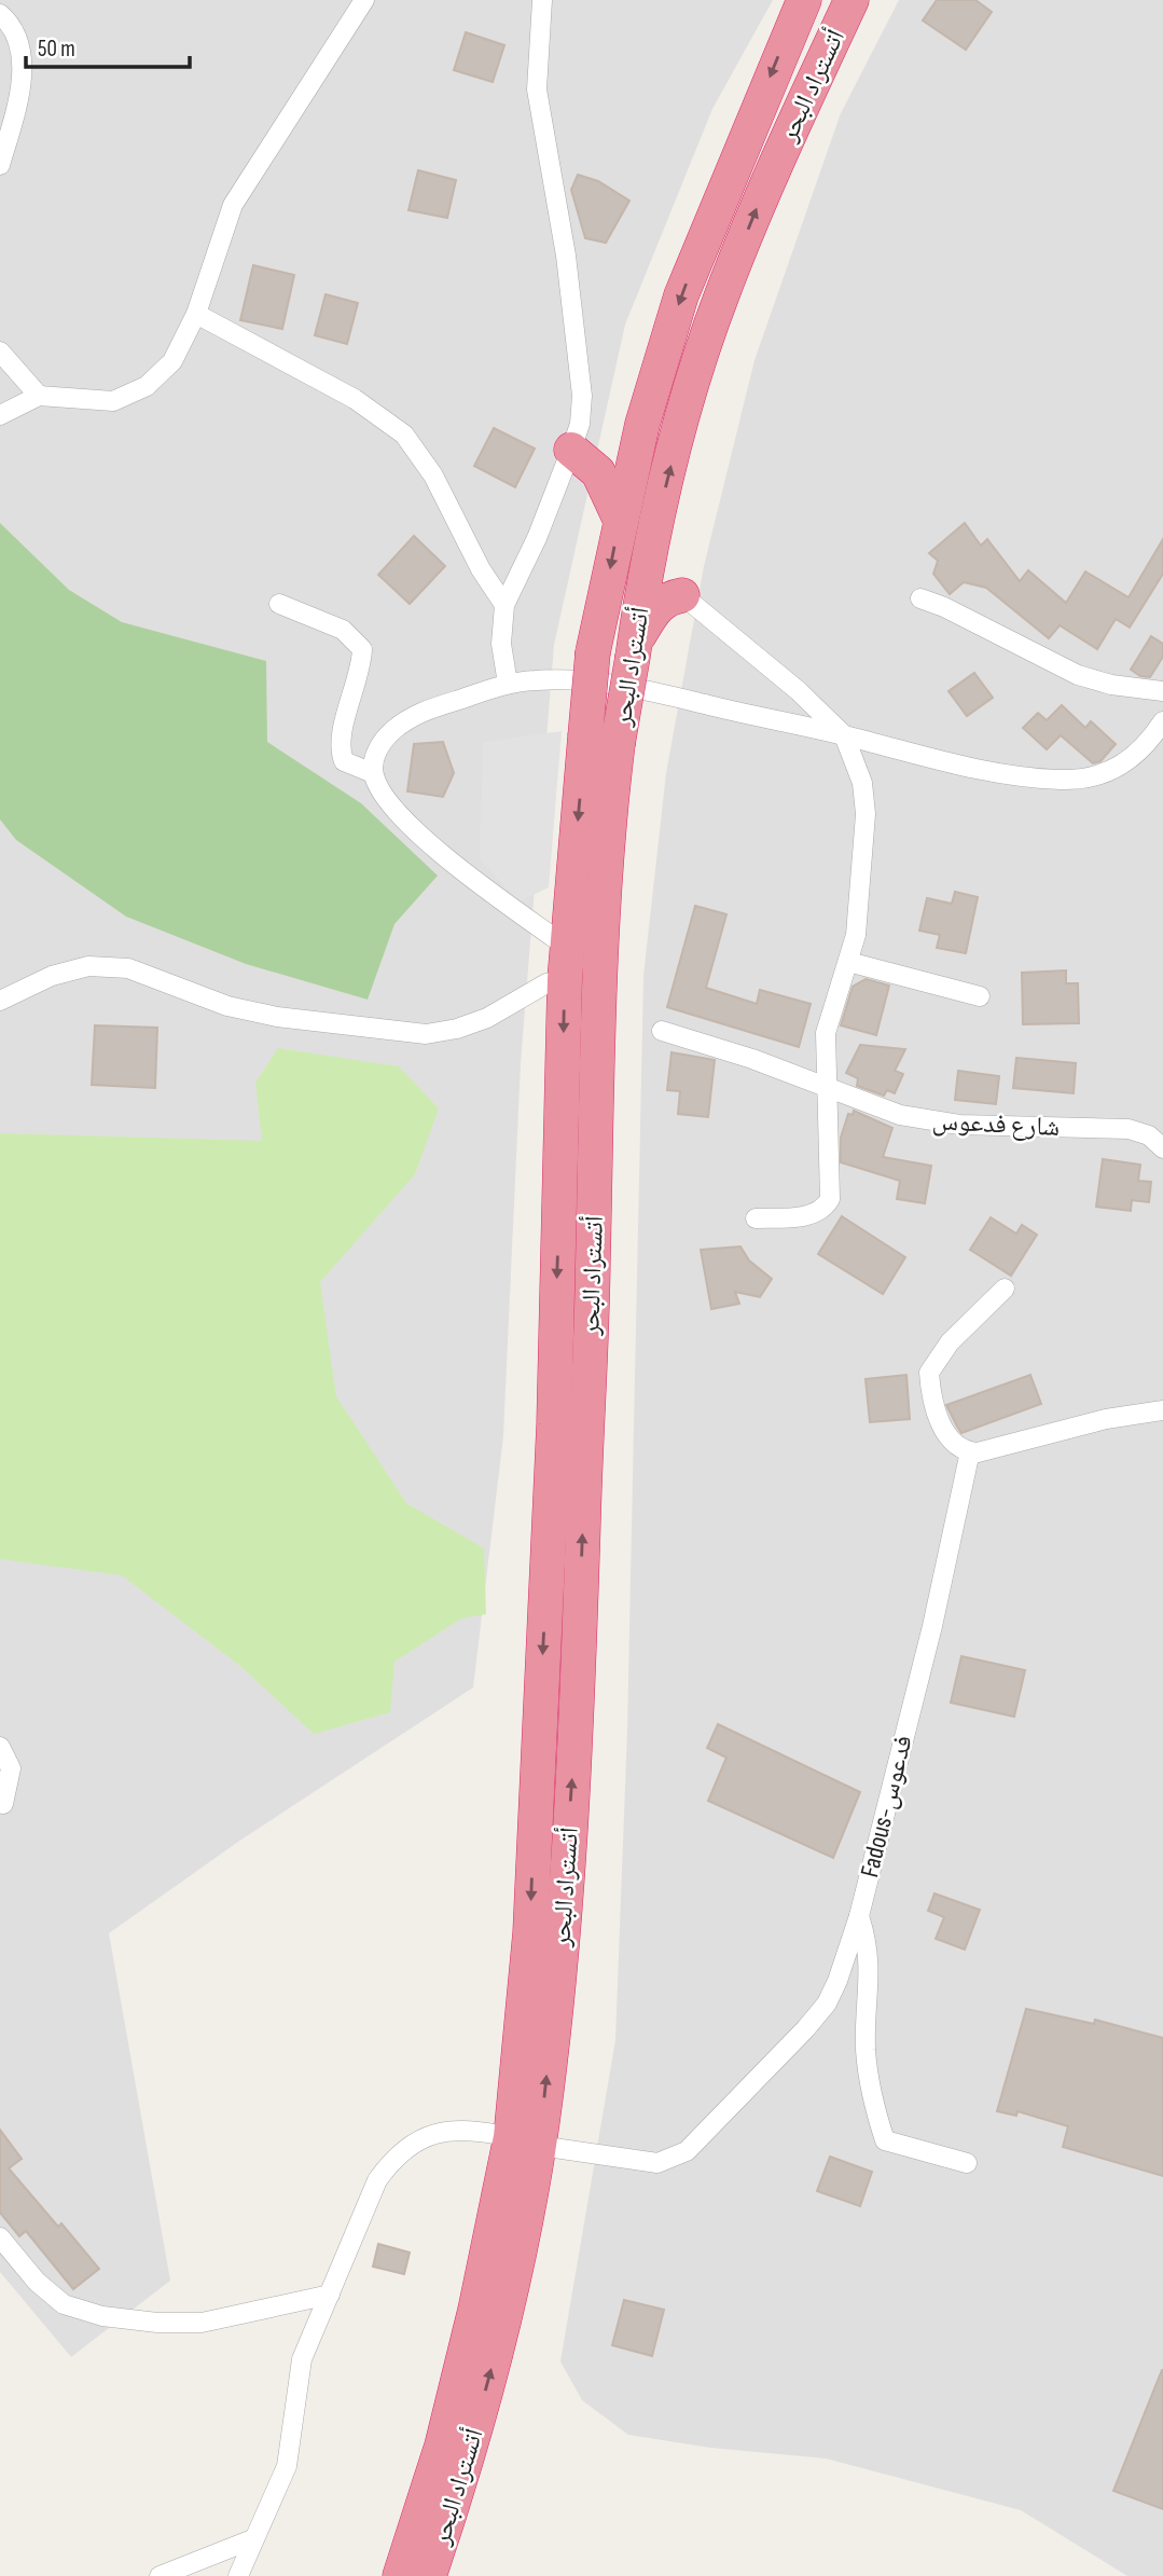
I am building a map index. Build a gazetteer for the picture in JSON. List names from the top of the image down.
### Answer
{
  "streets": {
    "highway": ["أتستراد البحر"],
    "street": ["شارع فدعوس", "Fadous-فدعوس"]
  },
  "crossings": [
    ["أتستراد البحر", "Fadous-فدعوس"]
  ],
  "scale_bar": "50 m"
}
